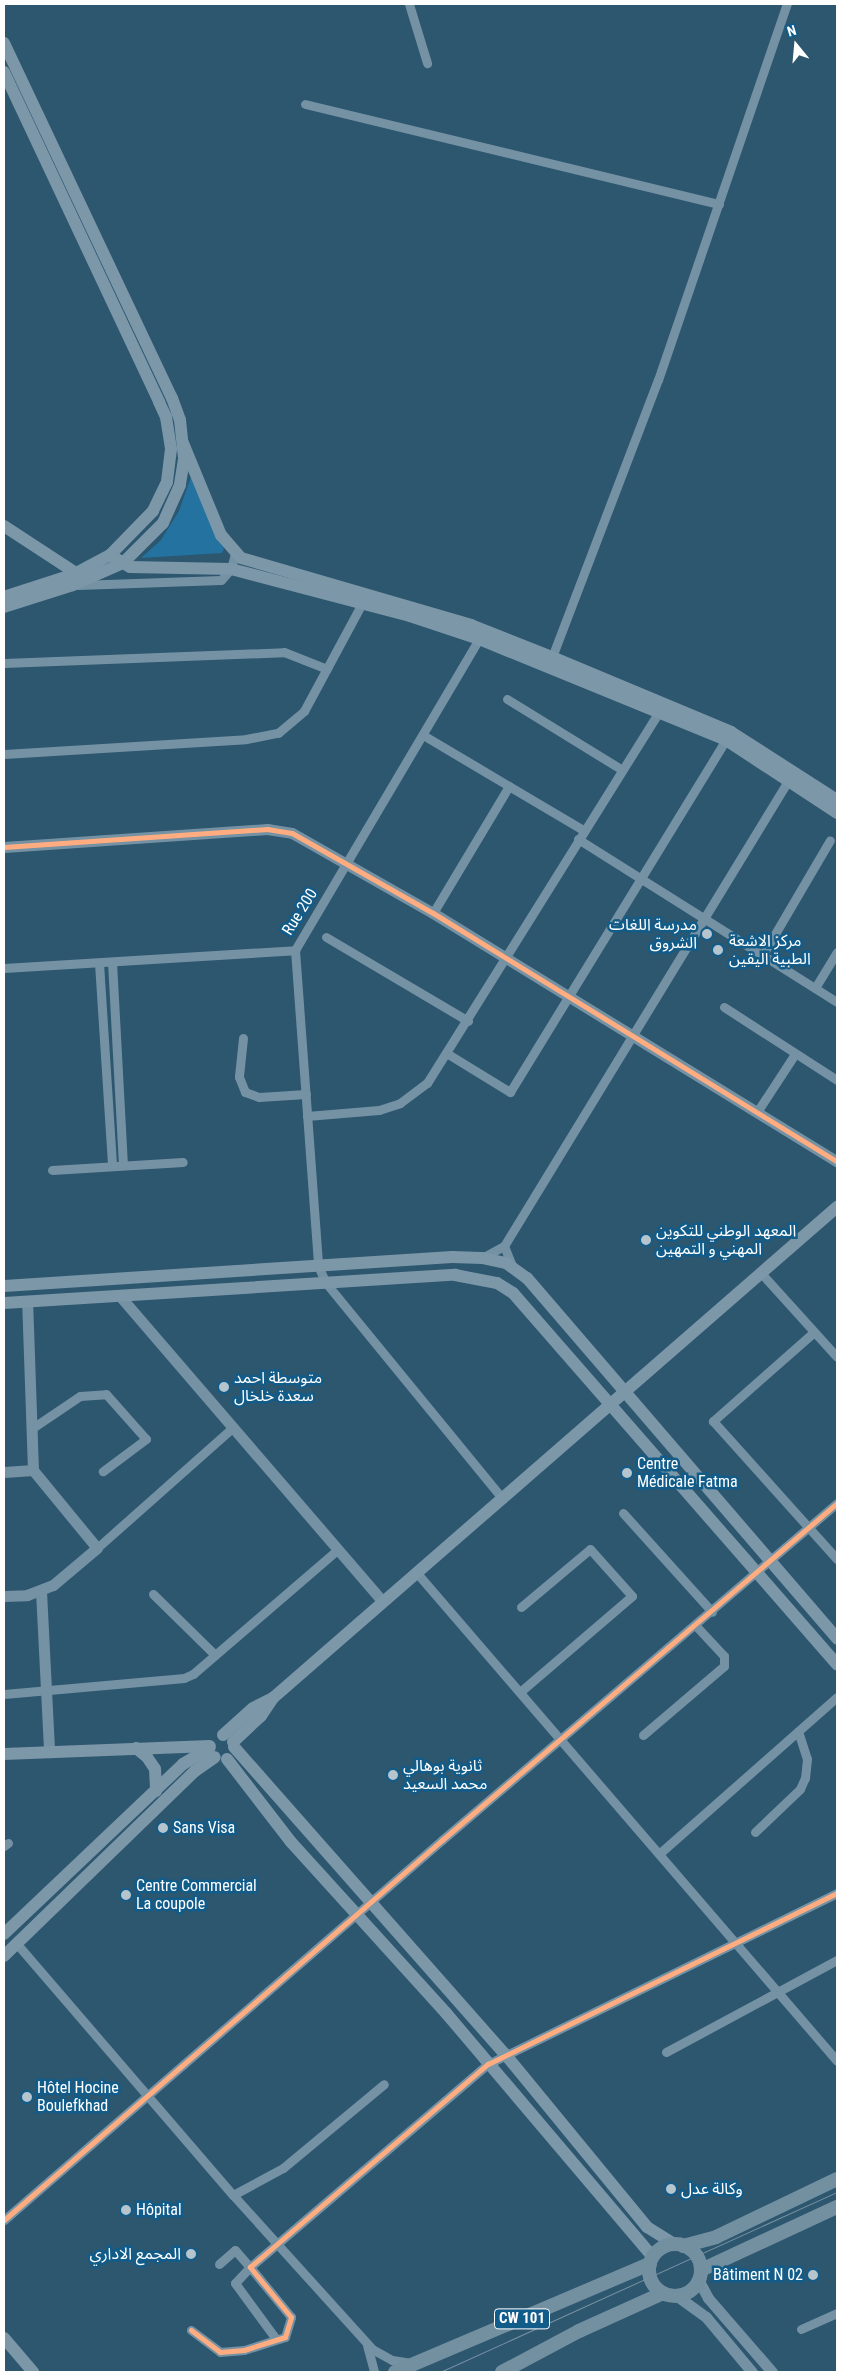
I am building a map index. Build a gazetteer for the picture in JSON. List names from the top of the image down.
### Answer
{
  "streets": {
    "main road": ["CW 101"],
    "street": ["Rue 200"]
  },
  "places": [
    "مدرسة اللغات الشروق",
    "مركز الاشعة الطبية اليقين",
    "المعهد الوطني للتكوين المهني و التمهين",
    "متوسطة احمد سعدة خلخال",
    "Centre Médicale Fatma",
    "ثانوية بوهالي محمد السعيد",
    "Sans Visa",
    "Centre Commercial La coupole",
    "Hôtel Hocine Boulefkhad",
    "وكالة عدل",
    "Hôpital",
    "المجمع الاداري",
    "Bâtiment N 02"
  ],
  "north": "top"
}
